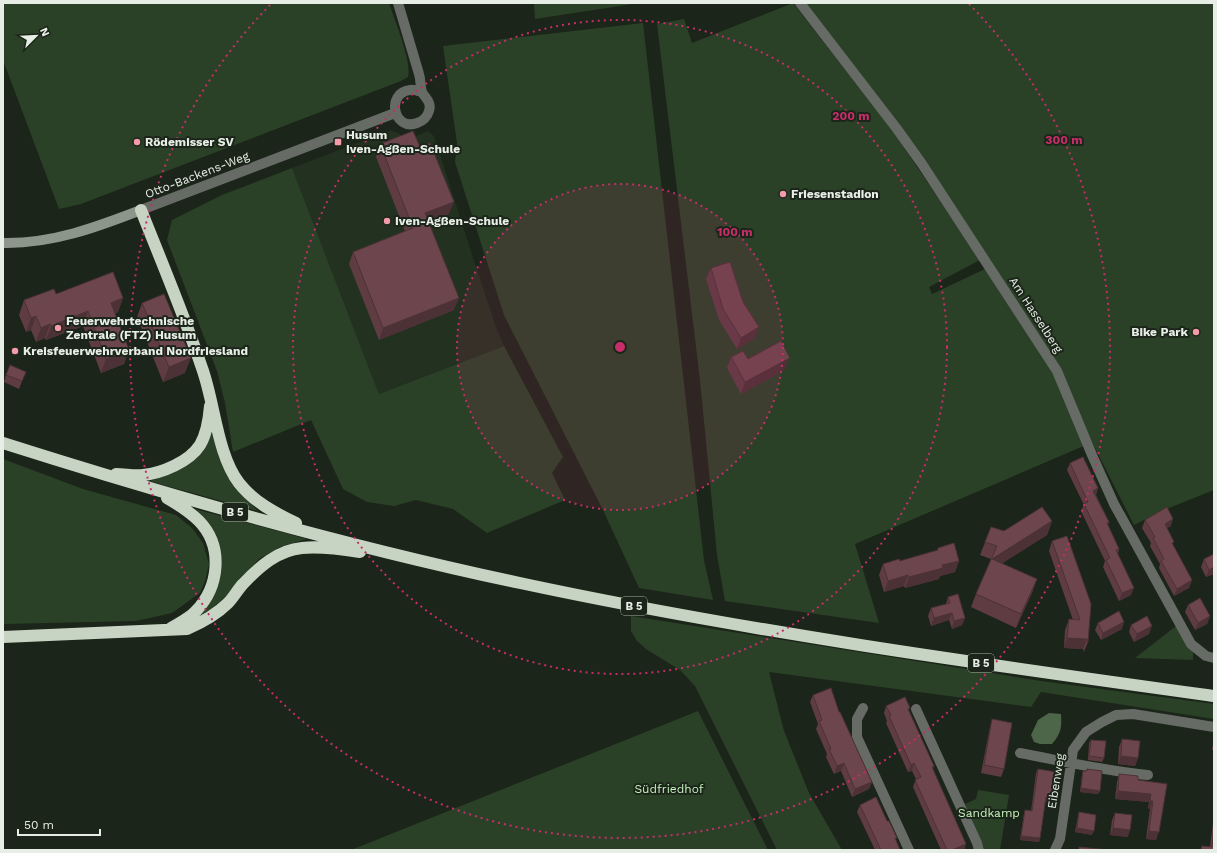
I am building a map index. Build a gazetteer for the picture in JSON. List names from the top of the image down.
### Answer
{
  "streets": {
    "highway": ["B 5"],
    "street": ["Otto-Backens-Weg", "Am Hasselberg", "Eibenweg"]
  },
  "parks": ["Südfriedhof", "Sandkamp"],
  "places": {
    "other": [
      "Rödemisser SV",
      "Friesenstadion",
      "Iven-Agßen-Schule",
      "Feuerwehrtechnische Zentrale (FTZ) Husum",
      "Bike Park",
      "Kreisfeuerwehrverband Nordfriesland"
    ],
    "transit": ["Husum Iven-Agßen-Schule"]
  },
  "scale_bar": "50 m",
  "north": "top right",
  "rings": ["200 m", "300 m", "100 m"]
}
